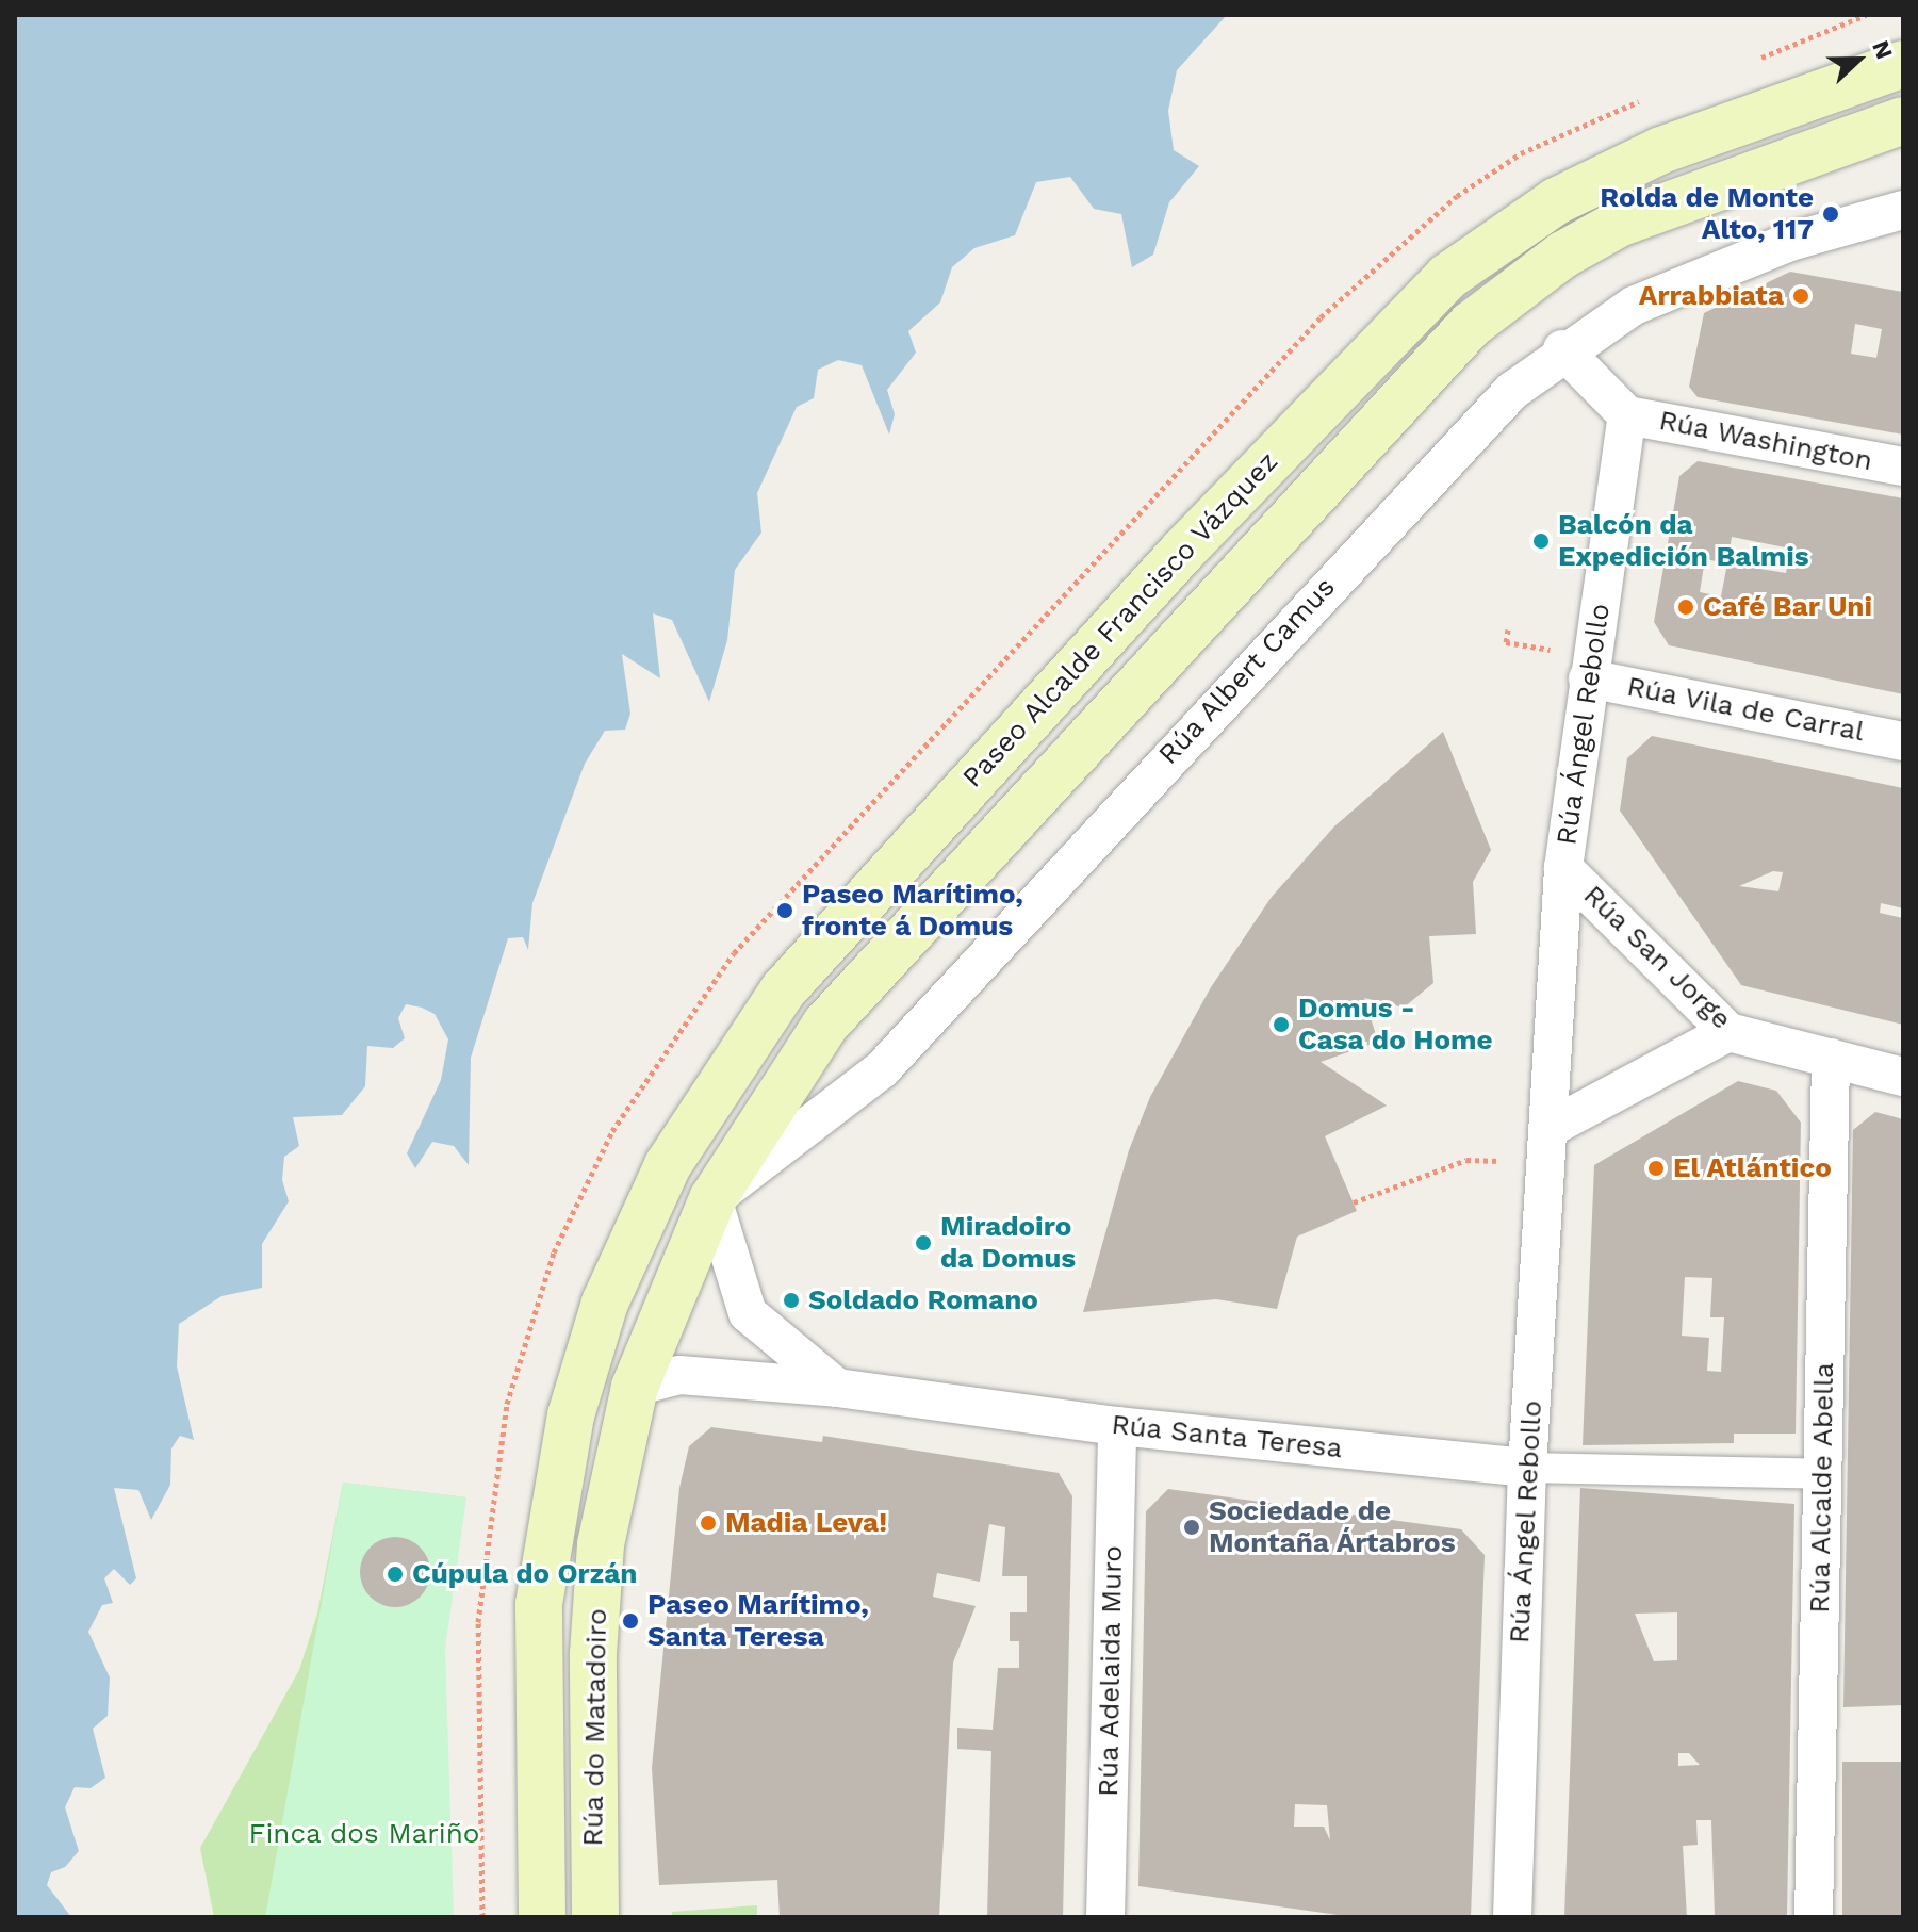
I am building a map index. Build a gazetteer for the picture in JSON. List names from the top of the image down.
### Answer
{
  "streets": {
    "main road": ["Paseo Alcalde Francisco Vázquez", "Rúa do Matadoiro"],
    "street": [
      "Rúa Washington",
      "Rúa Albert Camus",
      "Rúa Vila de Carral",
      "Rúa Ángel Rebollo",
      "Rúa San Jorge",
      "Rúa Santa Teresa",
      "Rúa Alcalde Abella",
      "Rúa Adelaida Muro"
    ]
  },
  "crossings": [
    ["Rúa Washington", "Rúa Ángel Rebollo"],
    ["Paseo Alcalde Francisco Vázquez", "Rúa Albert Camus"],
    ["Paseo Alcalde Francisco Vázquez", "Rúa do Matadoiro"],
    ["Rúa Albert Camus", "Rúa do Matadoiro"],
    ["Rúa Vila de Carral", "Rúa Ángel Rebollo"],
    ["Rúa Ángel Rebollo", "Rúa San Jorge"],
    ["Rúa Ángel Rebollo", "Rúa Santa Teresa"],
    ["Rúa San Jorge", "Rúa Alcalde Abella"],
    ["Rúa Santa Teresa", "Rúa Alcalde Abella"],
    ["Rúa Santa Teresa", "Rúa Adelaida Muro"],
    ["Rúa Santa Teresa", "Rúa do Matadoiro"]
  ],
  "parks": ["Finca dos Mariño"],
  "places": [
    "Rolda de Monte Alto, 117",
    "Arrabbiata",
    "Balcón da Expedición Balmis",
    "Café Bar Uni",
    "Paseo Marítimo, fronte á Domus",
    "Domus - Casa do Home",
    "El Atlántico",
    "Miradoiro da Domus",
    "Soldado Romano",
    "Madia Leva!",
    "Sociedade de Montaña Ártabros",
    "Cúpula do Orzán",
    "Paseo Marítimo, Santa Teresa"
  ],
  "north": "right"
}
